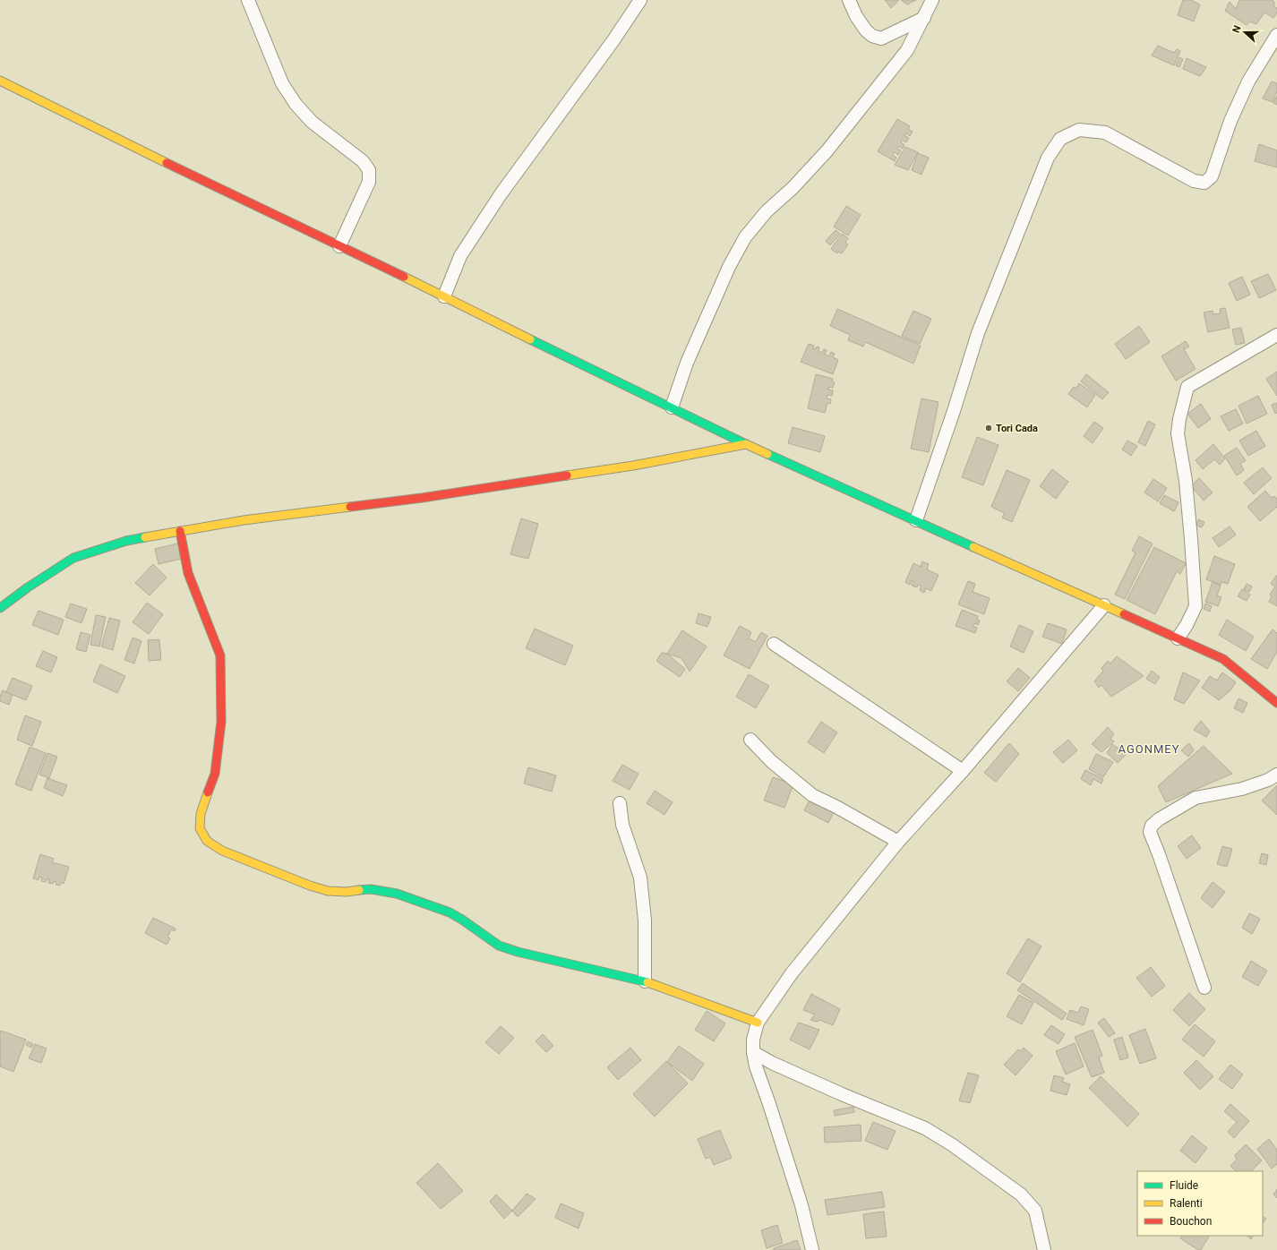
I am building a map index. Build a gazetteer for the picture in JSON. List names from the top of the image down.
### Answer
{
  "districts": ["AGONMEY"],
  "places": ["Tori Cada"],
  "legend": ["Fluide", "Ralenti", "Bouchon"],
  "north": "left"
}
